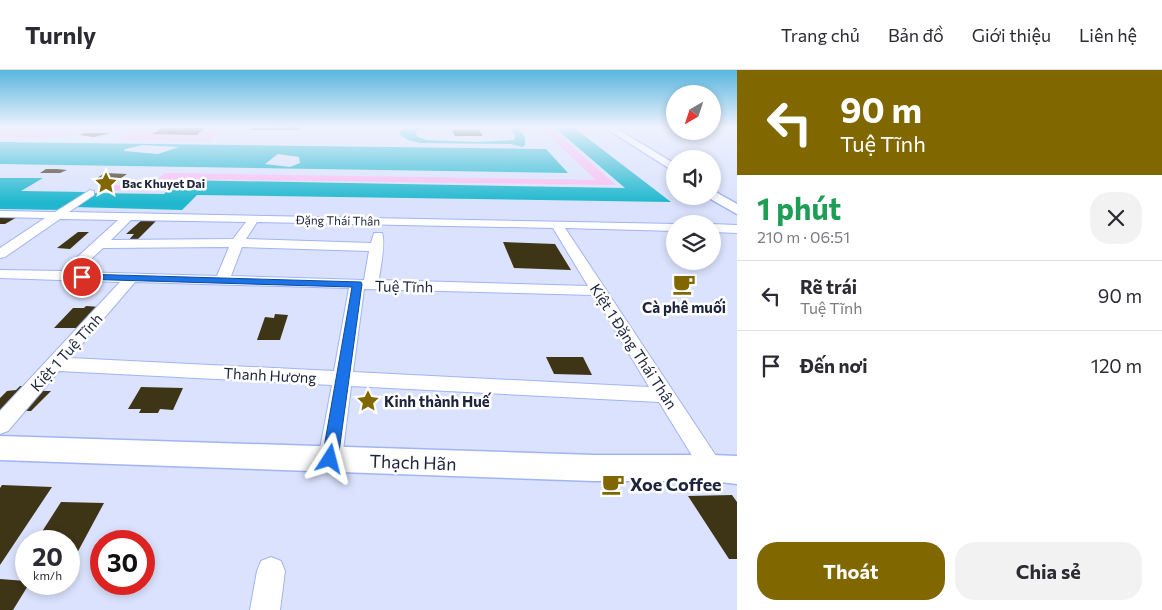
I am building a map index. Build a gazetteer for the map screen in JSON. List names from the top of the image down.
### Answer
{
  "streets": {
    "street": [
      "Đặng Thái Thân",
      "Tuệ Tĩnh",
      "Kiệt 1 Đặng Thái Thân",
      "Kiệt 1 Tuệ Tĩnh",
      "Thanh Hương",
      "Thạch Hãn"
    ]
  },
  "crossings": [
    ["Đặng Thái Thân", "Kiệt 1 Đặng Thái Thân"],
    ["Tuệ Tĩnh", "Kiệt 1 Đặng Thái Thân"],
    ["Tuệ Tĩnh", "Kiệt 1 Tuệ Tĩnh"],
    ["Kiệt 1 Đặng Thái Thân", "Thanh Hương"],
    ["Kiệt 1 Đặng Thái Thân", "Thạch Hãn"],
    ["Kiệt 1 Tuệ Tĩnh", "Thanh Hương"]
  ],
  "places": {
    "place": ["Bac Khuyet Dai", "Kinh thành Huế"],
    "cafe": ["Cà phê muối", "Xoe Coffee"]
  },
  "north": "bottom left",
  "page": {
    "header": "Turnly",
    "nav": [
      "Trang chủ",
      "Bản đồ",
      "Giới thiệu",
      "Liên hệ"
    ],
    "turn": ["90 m", "Tuệ Tĩnh"],
    "heading": ["1 phút", "210 m · 06:51"],
    "list": [
      {
        "name": "Rẽ trái",
        "note": "Tuệ Tĩnh",
        "value": "90 m"
      },
      {
        "name": "Đến nơi",
        "value": "120 m"
      }
    ],
    "speed": "20 km/h",
    "limit": "30",
    "buttons": ["Thoát", "Chia sẻ"]
  }
}
